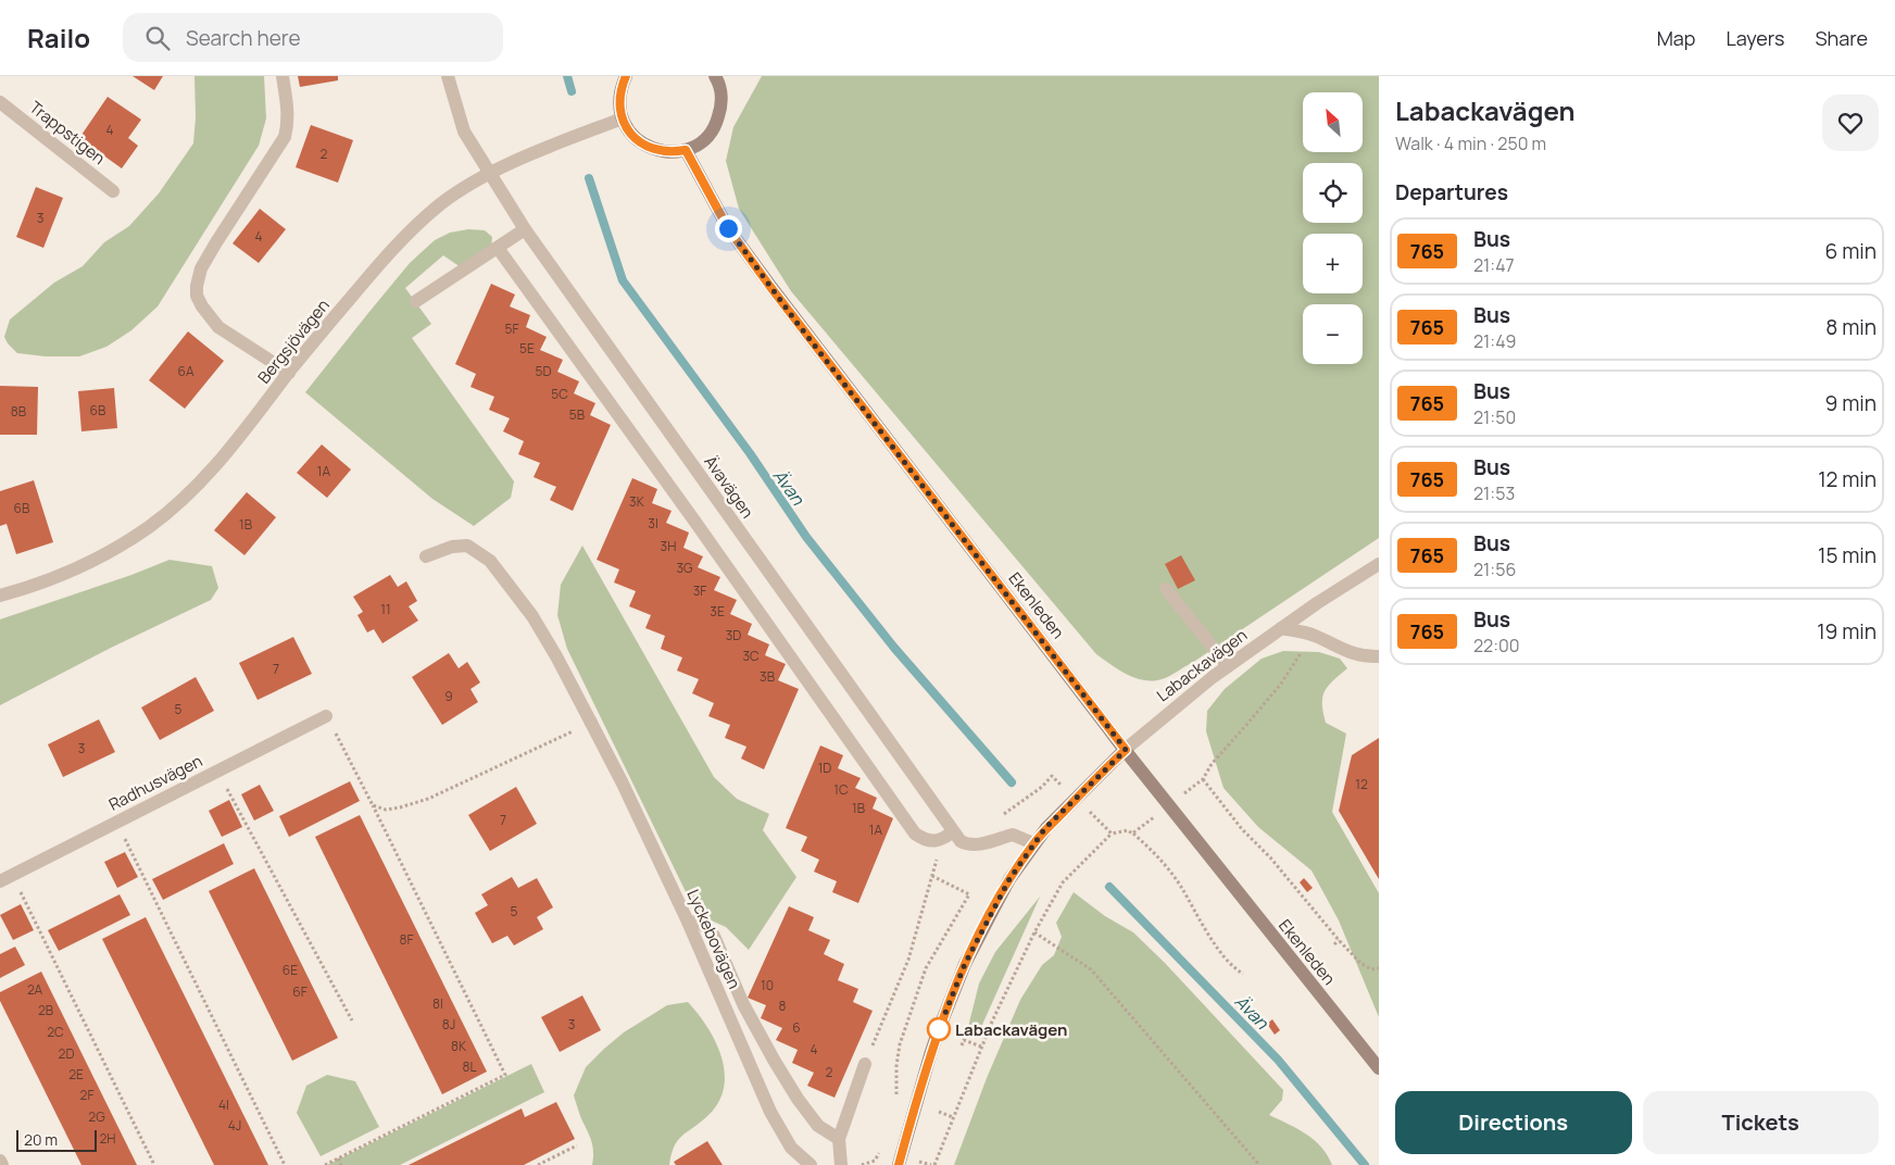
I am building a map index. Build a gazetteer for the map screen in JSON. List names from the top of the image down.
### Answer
{
  "streets": {
    "street": [
      "Trappstigen",
      "Bergsjövägen",
      "Ävavägen",
      "Ekenleden",
      "Labackavägen",
      "Radhusvägen",
      "Lyckebovägen"
    ]
  },
  "crossings": [
    ["Bergsjövägen", "Ävavägen"],
    ["Ävavägen", "Labackavägen"],
    ["Ekenleden", "Labackavägen"]
  ],
  "water": ["Ävan"],
  "places": ["Labackavägen"],
  "lines": ["bus line 765"],
  "house_numbers": [
    "4",
    "2",
    "3",
    "4",
    "5F",
    "5E",
    "6A",
    "5D",
    "5C",
    "6B",
    "8B",
    "5B",
    "1A",
    "3K",
    "6B",
    "3I",
    "1B",
    "3H",
    "3G",
    "3F",
    "11",
    "3E",
    "3D",
    "3C",
    "7",
    "3B",
    "9",
    "5",
    "3",
    "1D",
    "12",
    "1C",
    "1B",
    "7",
    "1A",
    "5",
    "8F",
    "6E",
    "10",
    "2A",
    "6F",
    "8I",
    "8",
    "2B",
    "8J",
    "3",
    "6",
    "2C",
    "8K",
    "4",
    "2D",
    "8L",
    "2",
    "2E",
    "2F",
    "4I",
    "2G",
    "4J",
    "2H"
  ],
  "scale_bar": "20 m",
  "north": "top left",
  "page": {
    "header": "Railo",
    "search": "Search here",
    "nav": ["Map", "Layers", "Share"],
    "heading": [
      ["Labackavägen", "Walk · 4 min · 250 m"],
      "Departures"
    ],
    "map_buttons": ["+", "−"],
    "list": [
      {
        "mark": "765",
        "name": "Bus",
        "note": "21:47",
        "value": "6 min"
      },
      {
        "mark": "765",
        "name": "Bus",
        "note": "21:49",
        "value": "8 min"
      },
      {
        "mark": "765",
        "name": "Bus",
        "note": "21:50",
        "value": "9 min"
      },
      {
        "mark": "765",
        "name": "Bus",
        "note": "21:53",
        "value": "12 min"
      },
      {
        "mark": "765",
        "name": "Bus",
        "note": "21:56",
        "value": "15 min"
      },
      {
        "mark": "765",
        "name": "Bus",
        "note": "22:00",
        "value": "19 min"
      }
    ],
    "buttons": ["Directions", "Tickets"],
    "scale": "20 m"
  }
}
